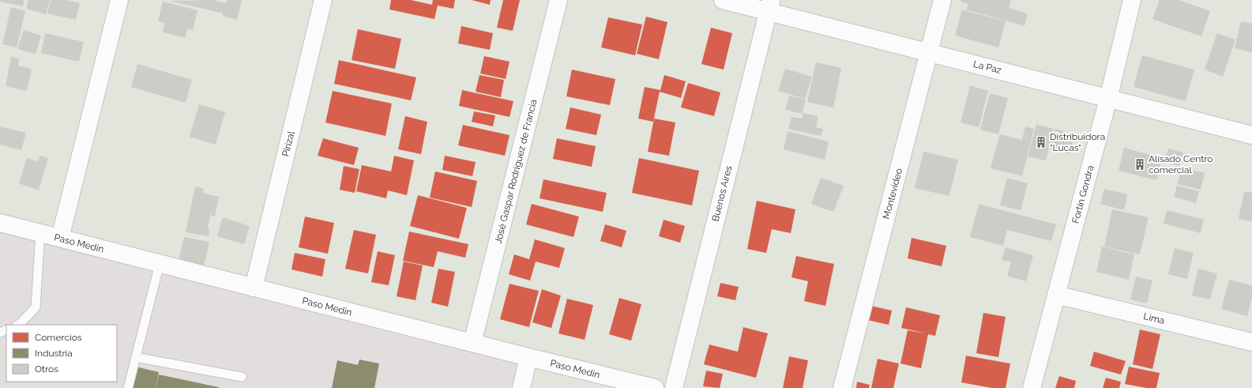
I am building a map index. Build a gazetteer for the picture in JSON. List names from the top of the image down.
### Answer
{
  "streets": {
    "street": [
      "La Paz",
      "Pirizal",
      "José Gaspar Rodríguez de Francia",
      "Buenos Aires",
      "Montevideo",
      "Fortín Gondra",
      "Paso Medin",
      "Lima"
    ]
  },
  "crossings": [
    ["La Paz", "Buenos Aires"],
    ["La Paz", "Montevideo"],
    ["La Paz", "Fortín Gondra"],
    ["Pirizal", "Paso Medin"],
    ["José Gaspar Rodríguez de Francia", "Paso Medin"],
    ["Fortín Gondra", "Lima"]
  ],
  "places": {
    "building": ["Distribuidora \"Lucas\"", "Alisado Centro comercial"]
  },
  "legend": ["Comercios", "Industria", "Otros"]
}
